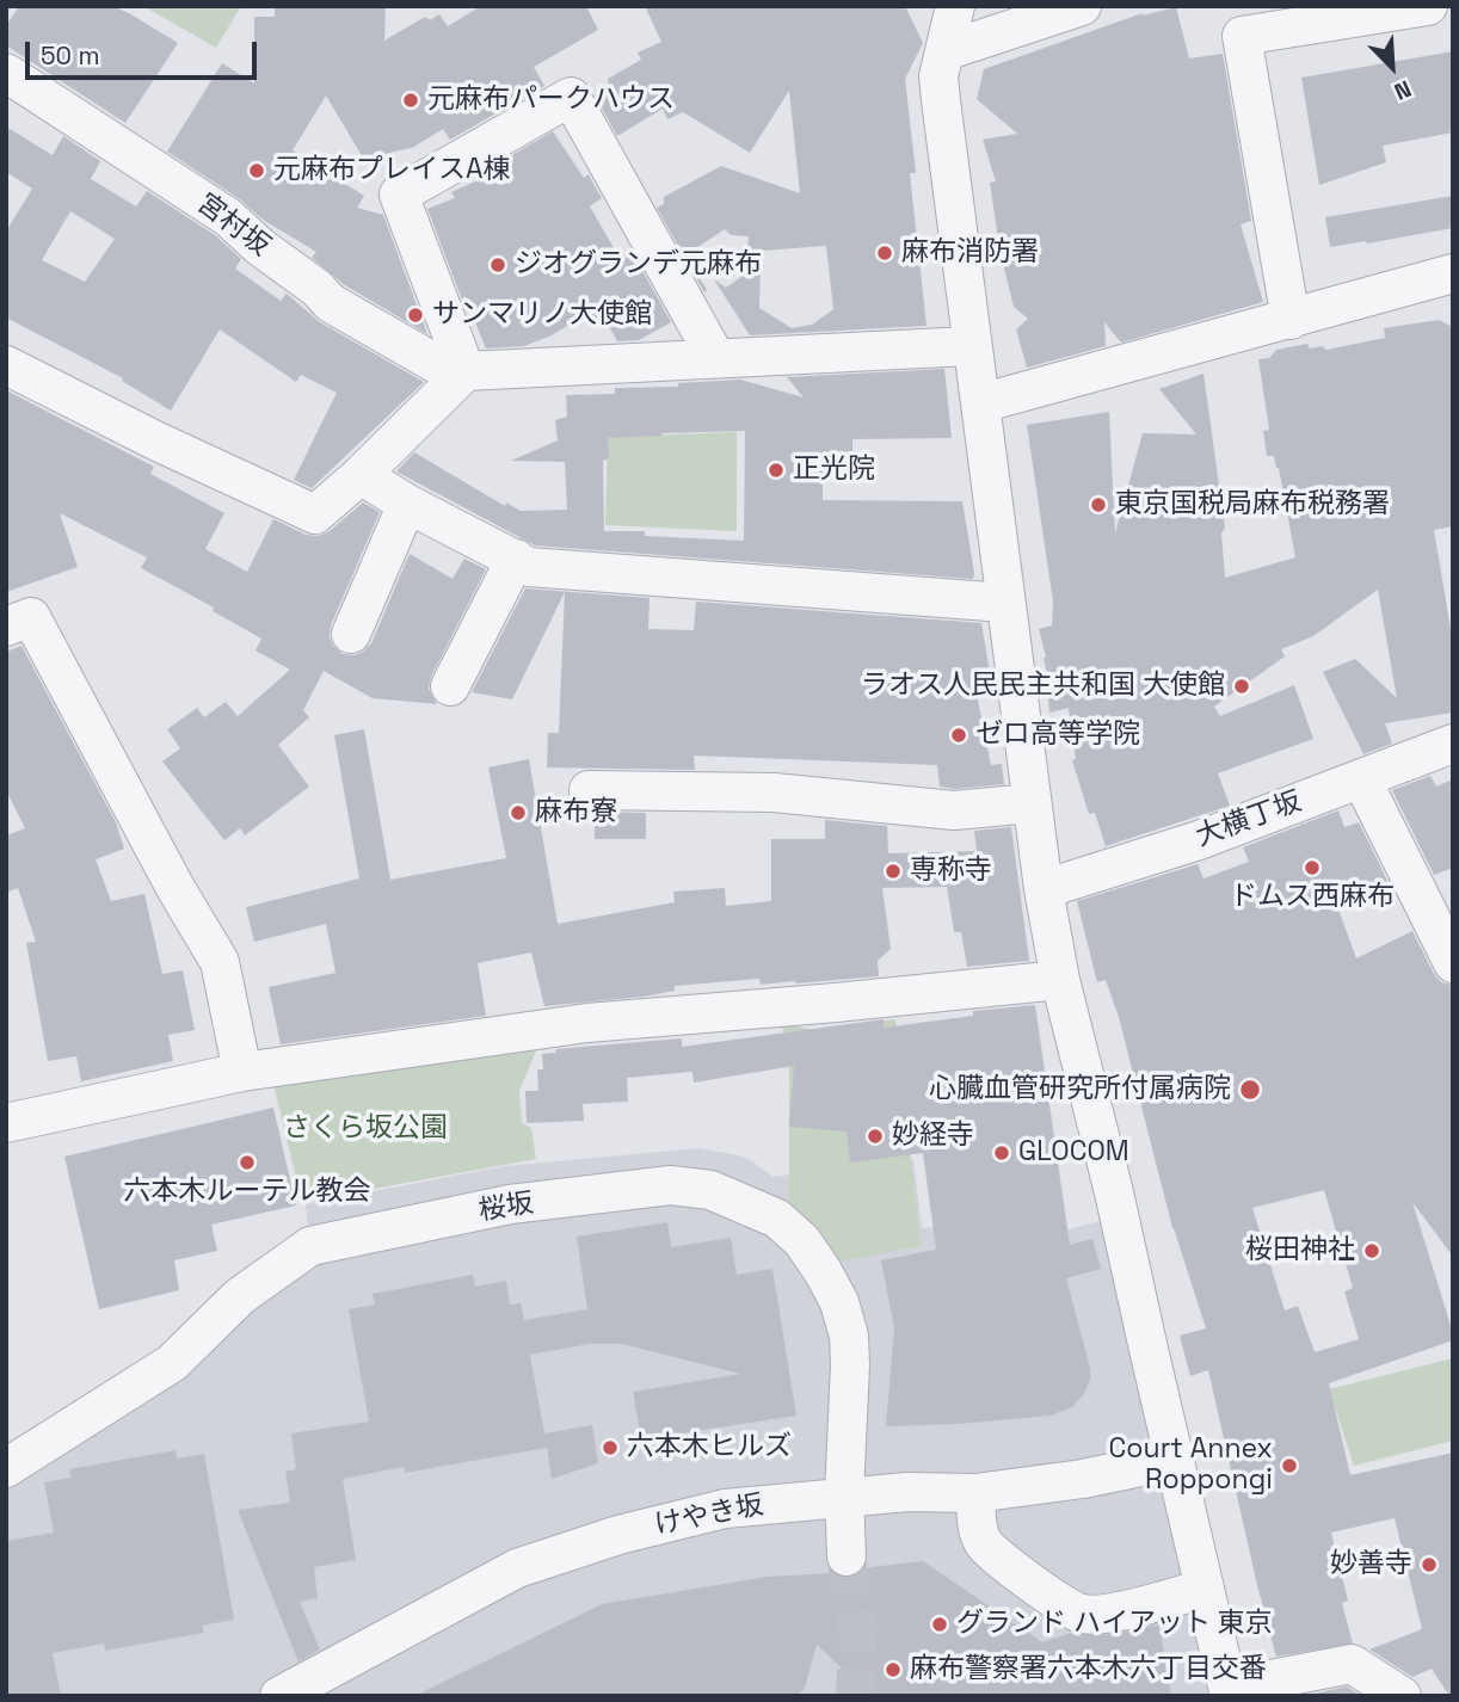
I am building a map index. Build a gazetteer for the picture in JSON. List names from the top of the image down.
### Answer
{
  "streets": {
    "street": [
      "宮村坂",
      "大横丁坂",
      "桜坂",
      "けやき坂"
    ]
  },
  "crossings": [
    ["桜坂", "けやき坂"]
  ],
  "parks": ["さくら坂公園"],
  "places": [
    "元麻布パークハウス",
    "元麻布プレイスA棟",
    "麻布消防署",
    "ジオグランデ元麻布",
    "サンマリノ大使館",
    "正光院",
    "東京国税局麻布税務署",
    "ラオス人民民主共和国 大使館",
    "ゼロ高等学院",
    "麻布寮",
    "ドムス西麻布",
    "専称寺",
    "心臓血管研究所付属病院",
    "妙経寺",
    "GLOCOM",
    "六本木ルーテル教会",
    "桜田神社",
    "六本木ヒルズ",
    "Court Annex Roppongi",
    "妙善寺",
    "グランド ハイアット 東京",
    "麻布警察署六本木六丁目交番"
  ],
  "scale_bar": "50 m",
  "north": "bottom right"
}
